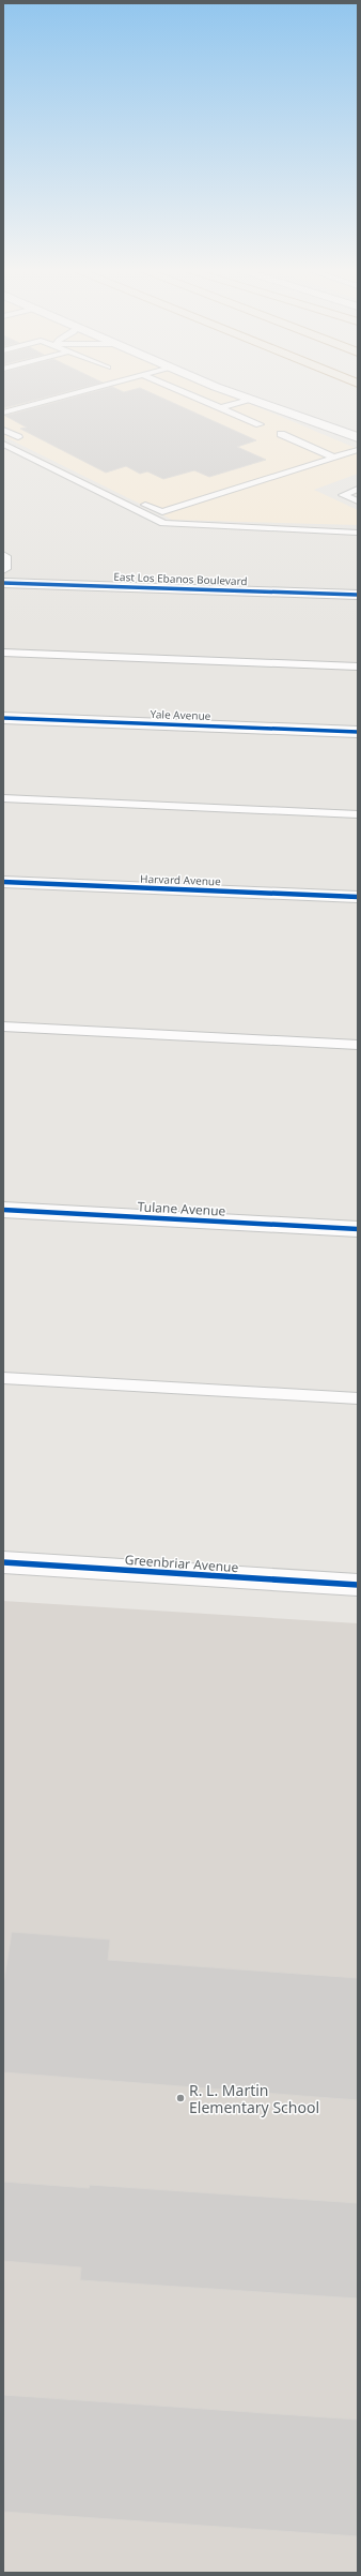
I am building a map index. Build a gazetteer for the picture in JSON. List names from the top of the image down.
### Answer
{
  "streets": {
    "street": [
      "East Los Ebanos Boulevard",
      "Yale Avenue",
      "Harvard Avenue",
      "Tulane Avenue",
      "Greenbriar Avenue"
    ]
  },
  "places": ["R. L. Martin Elementary School"]
}
